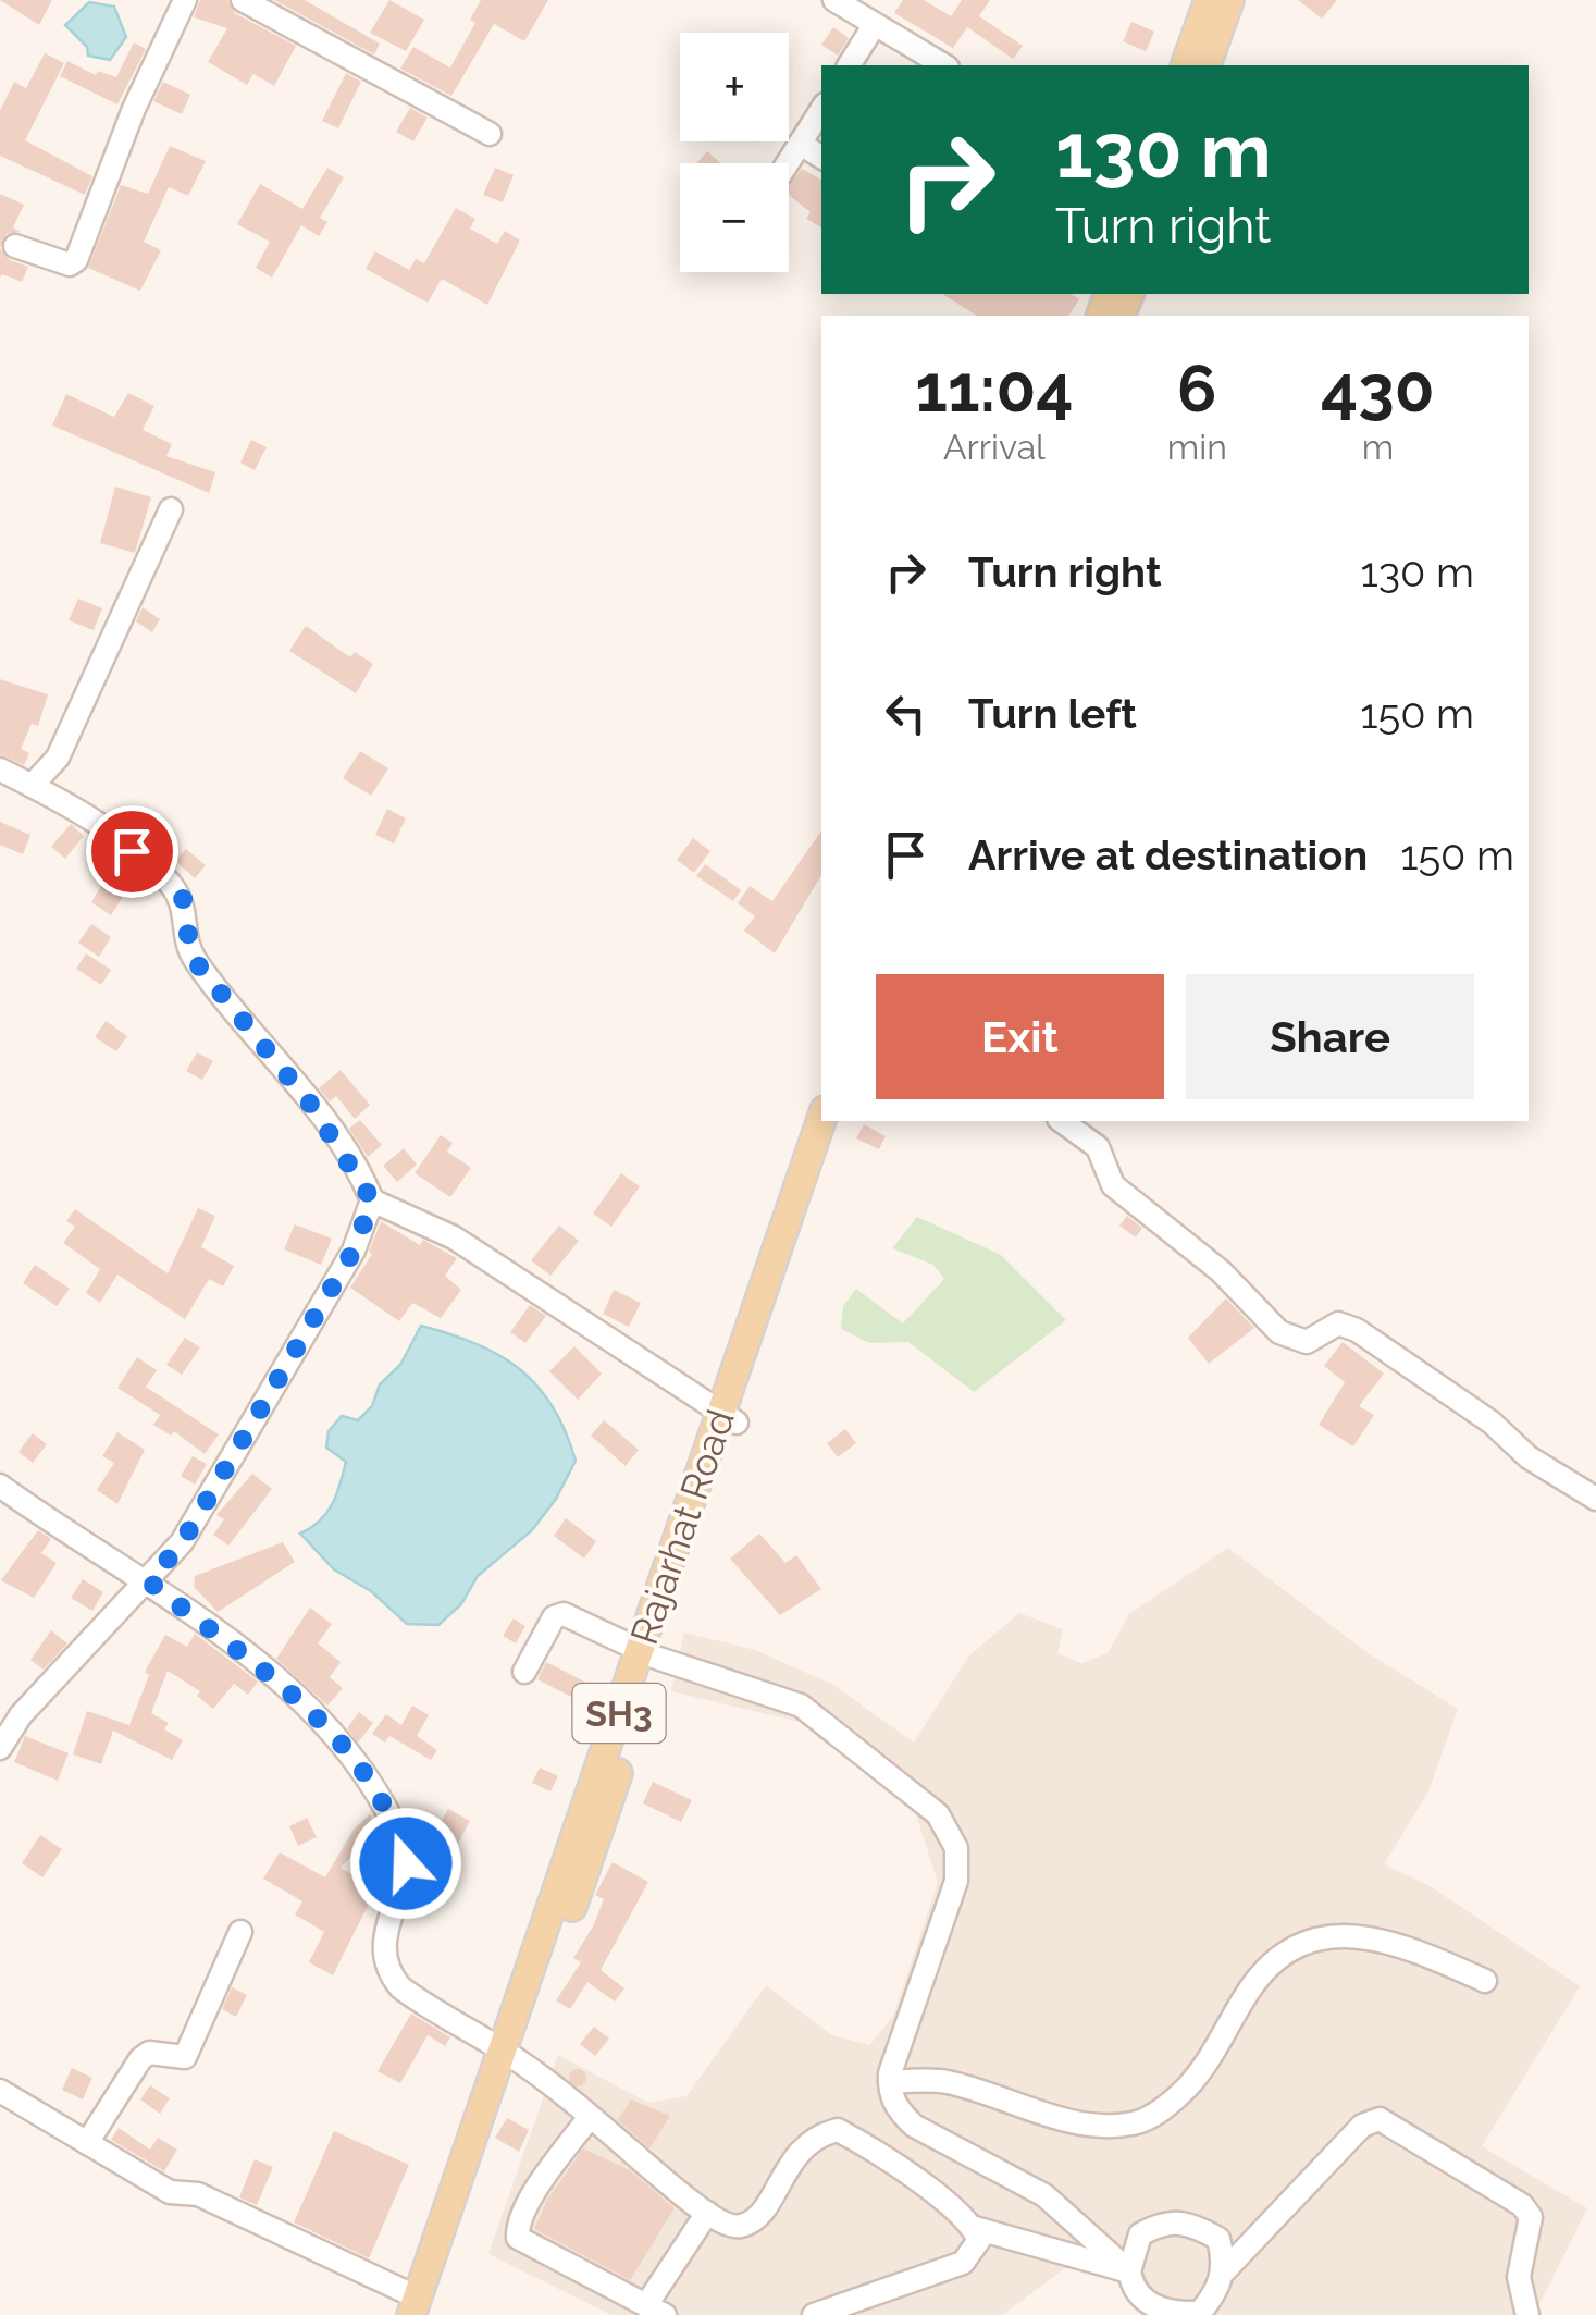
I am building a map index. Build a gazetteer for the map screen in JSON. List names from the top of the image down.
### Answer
{
  "streets": {
    "main road": ["Rajarhat Road", "SH3"]
  },
  "page": {
    "map_buttons": ["+", "−"],
    "turn": ["130 m", "Turn right"],
    "eta": [
      "11:04",
      "Arrival",
      "6",
      "min",
      "430",
      "m"
    ],
    "list": [
      {
        "name": "Turn right",
        "value": "130 m"
      },
      {
        "name": "Turn left",
        "value": "150 m"
      },
      {
        "name": "Arrive at destination",
        "value": "150 m"
      }
    ],
    "buttons": ["Exit", "Share"]
  }
}
